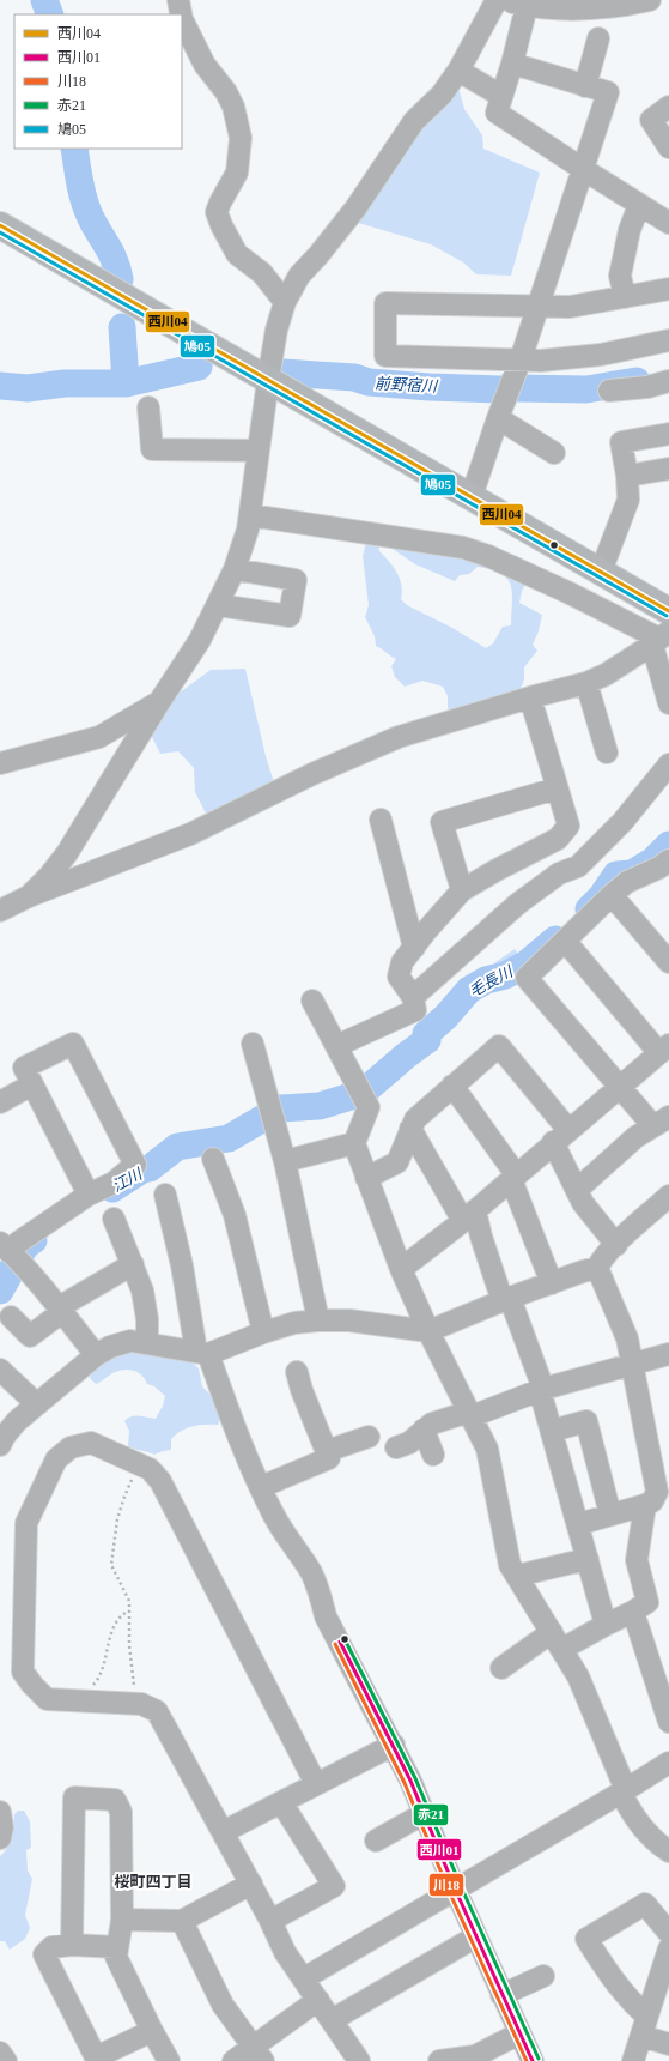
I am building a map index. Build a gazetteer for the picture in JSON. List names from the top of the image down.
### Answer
{
  "districts": ["桜町四丁目"],
  "water": ["前野宿川", "毛長川", "江川"],
  "lines": [
    "transit line 西川04",
    "transit line 鳩05",
    "transit line 赤21",
    "transit line 西川01",
    "transit line 川18"
  ],
  "legend": [
    "西川04",
    "西川01",
    "川18",
    "赤21",
    "鳩05"
  ]
}
